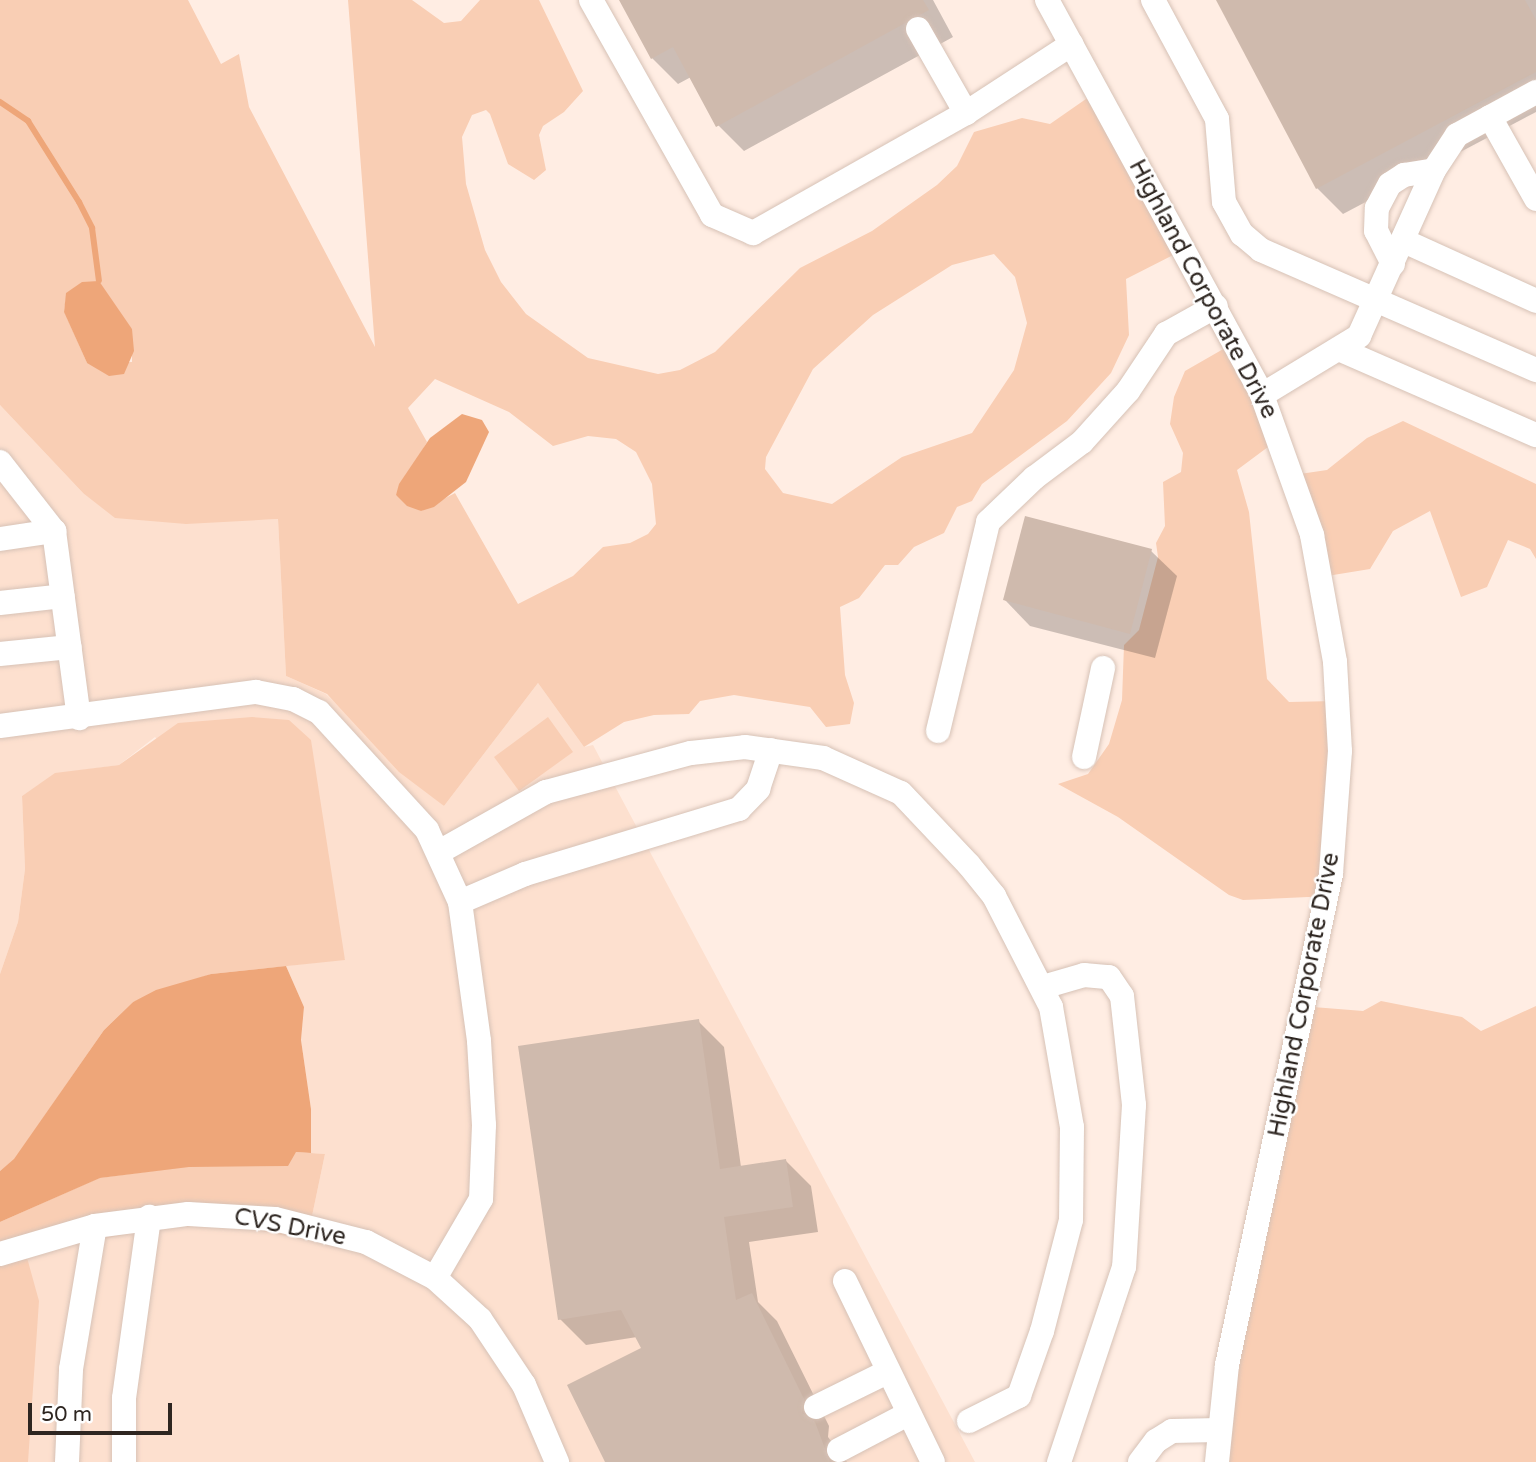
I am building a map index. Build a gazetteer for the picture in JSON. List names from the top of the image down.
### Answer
{
  "streets": {
    "street": ["Highland Corporate Drive", "CVS Drive"]
  },
  "scale_bar": "50 m"
}
